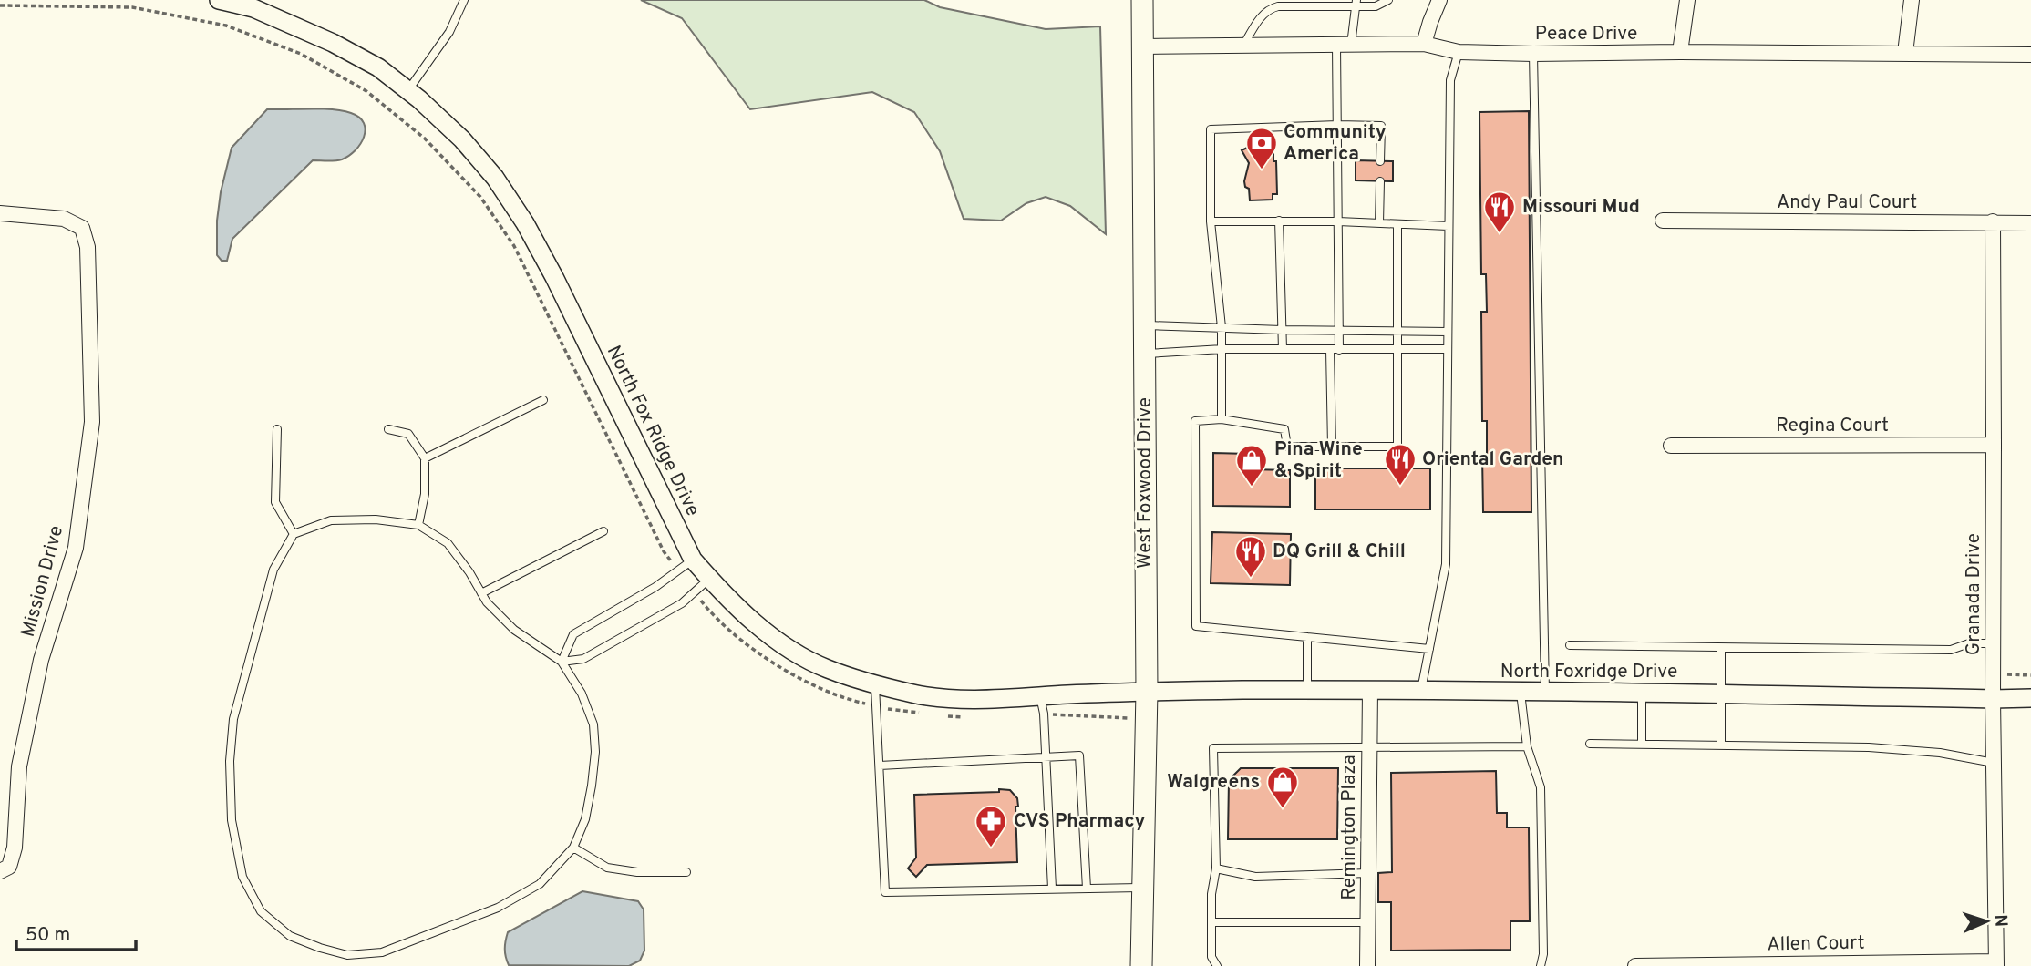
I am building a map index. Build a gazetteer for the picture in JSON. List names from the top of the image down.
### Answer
{
  "streets": {
    "main road": ["West Foxwood Drive"],
    "street": [
      "Peace Drive",
      "Andy Paul Court",
      "Regina Court",
      "North Fox Ridge Drive",
      "Mission Drive",
      "Granada Drive",
      "North Foxridge Drive",
      "Remington Plaza",
      "Allen Court"
    ]
  },
  "crossings": [
    ["Peace Drive", "West Foxwood Drive"],
    ["Andy Paul Court", "Granada Drive"],
    ["Regina Court", "Granada Drive"],
    ["North Fox Ridge Drive", "West Foxwood Drive"],
    ["North Fox Ridge Drive", "North Foxridge Drive"],
    ["West Foxwood Drive", "North Foxridge Drive"],
    ["Granada Drive", "North Foxridge Drive"],
    ["Granada Drive", "Allen Court"],
    ["North Foxridge Drive", "Remington Plaza"]
  ],
  "places": {
    "bank": ["Community America"],
    "restaurant": ["Missouri Mud", "Oriental Garden", "DQ Grill & Chill"],
    "shop": ["Pina Wine & Spirit", "Walgreens"],
    "pharmacy": ["CVS Pharmacy"]
  },
  "scale_bar": "50 m",
  "north": "right"
}
